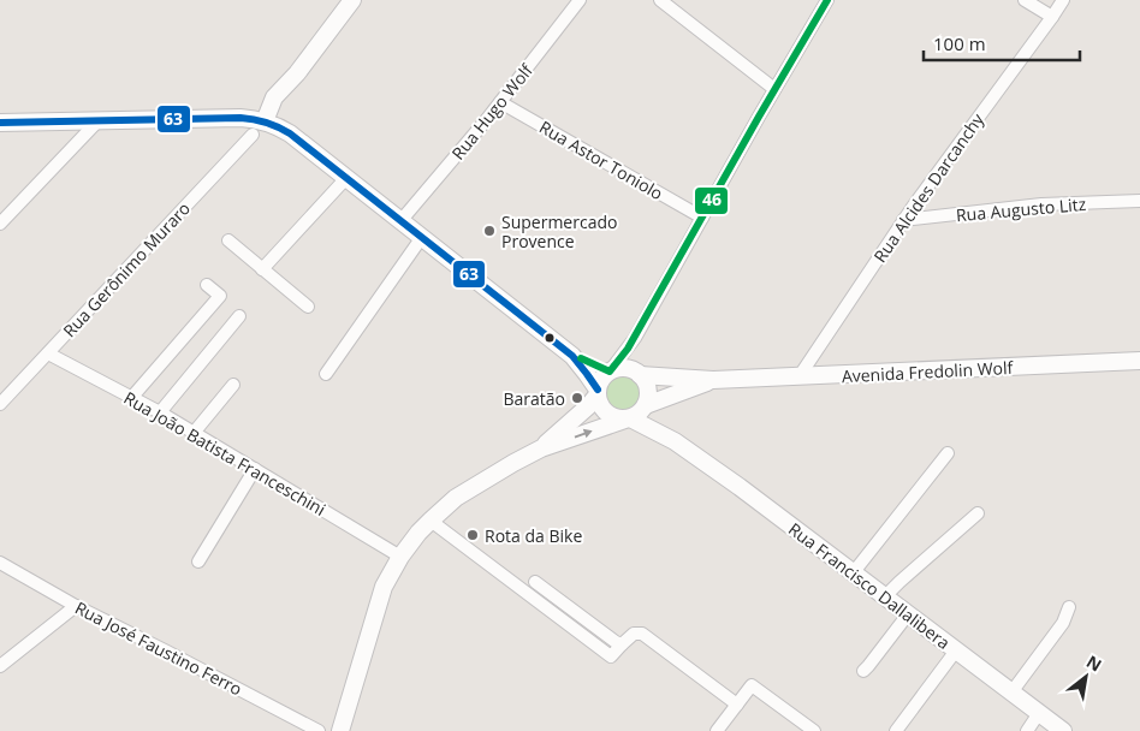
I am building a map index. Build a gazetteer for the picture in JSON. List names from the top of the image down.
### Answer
{
  "streets": {
    "street": [
      "Rua Hugo Wolf",
      "Rua Astor Toniolo",
      "Rua Alcides Darcanchy",
      "Rua Augusto Litz",
      "Rua Gerônimo Muraro",
      "Avenida Fredolin Wolf",
      "Rua João Batista Franceschini",
      "Rua Francisco Dallalibera",
      "Rua José Faustino Ferro"
    ]
  },
  "crossings": [
    ["Rua Hugo Wolf", "Rua Astor Toniolo"],
    ["Rua Alcides Darcanchy", "Rua Augusto Litz"],
    ["Rua Alcides Darcanchy", "Avenida Fredolin Wolf"],
    ["Rua Gerônimo Muraro", "Rua João Batista Franceschini"],
    ["Avenida Fredolin Wolf", "Rua Francisco Dallalibera"]
  ],
  "places": ["Supermercado Provence", "Baratão", "Rota da Bike"],
  "lines": ["transit line 46", "transit line 63"],
  "scale_bar": "100 m",
  "north": "top right"
}
